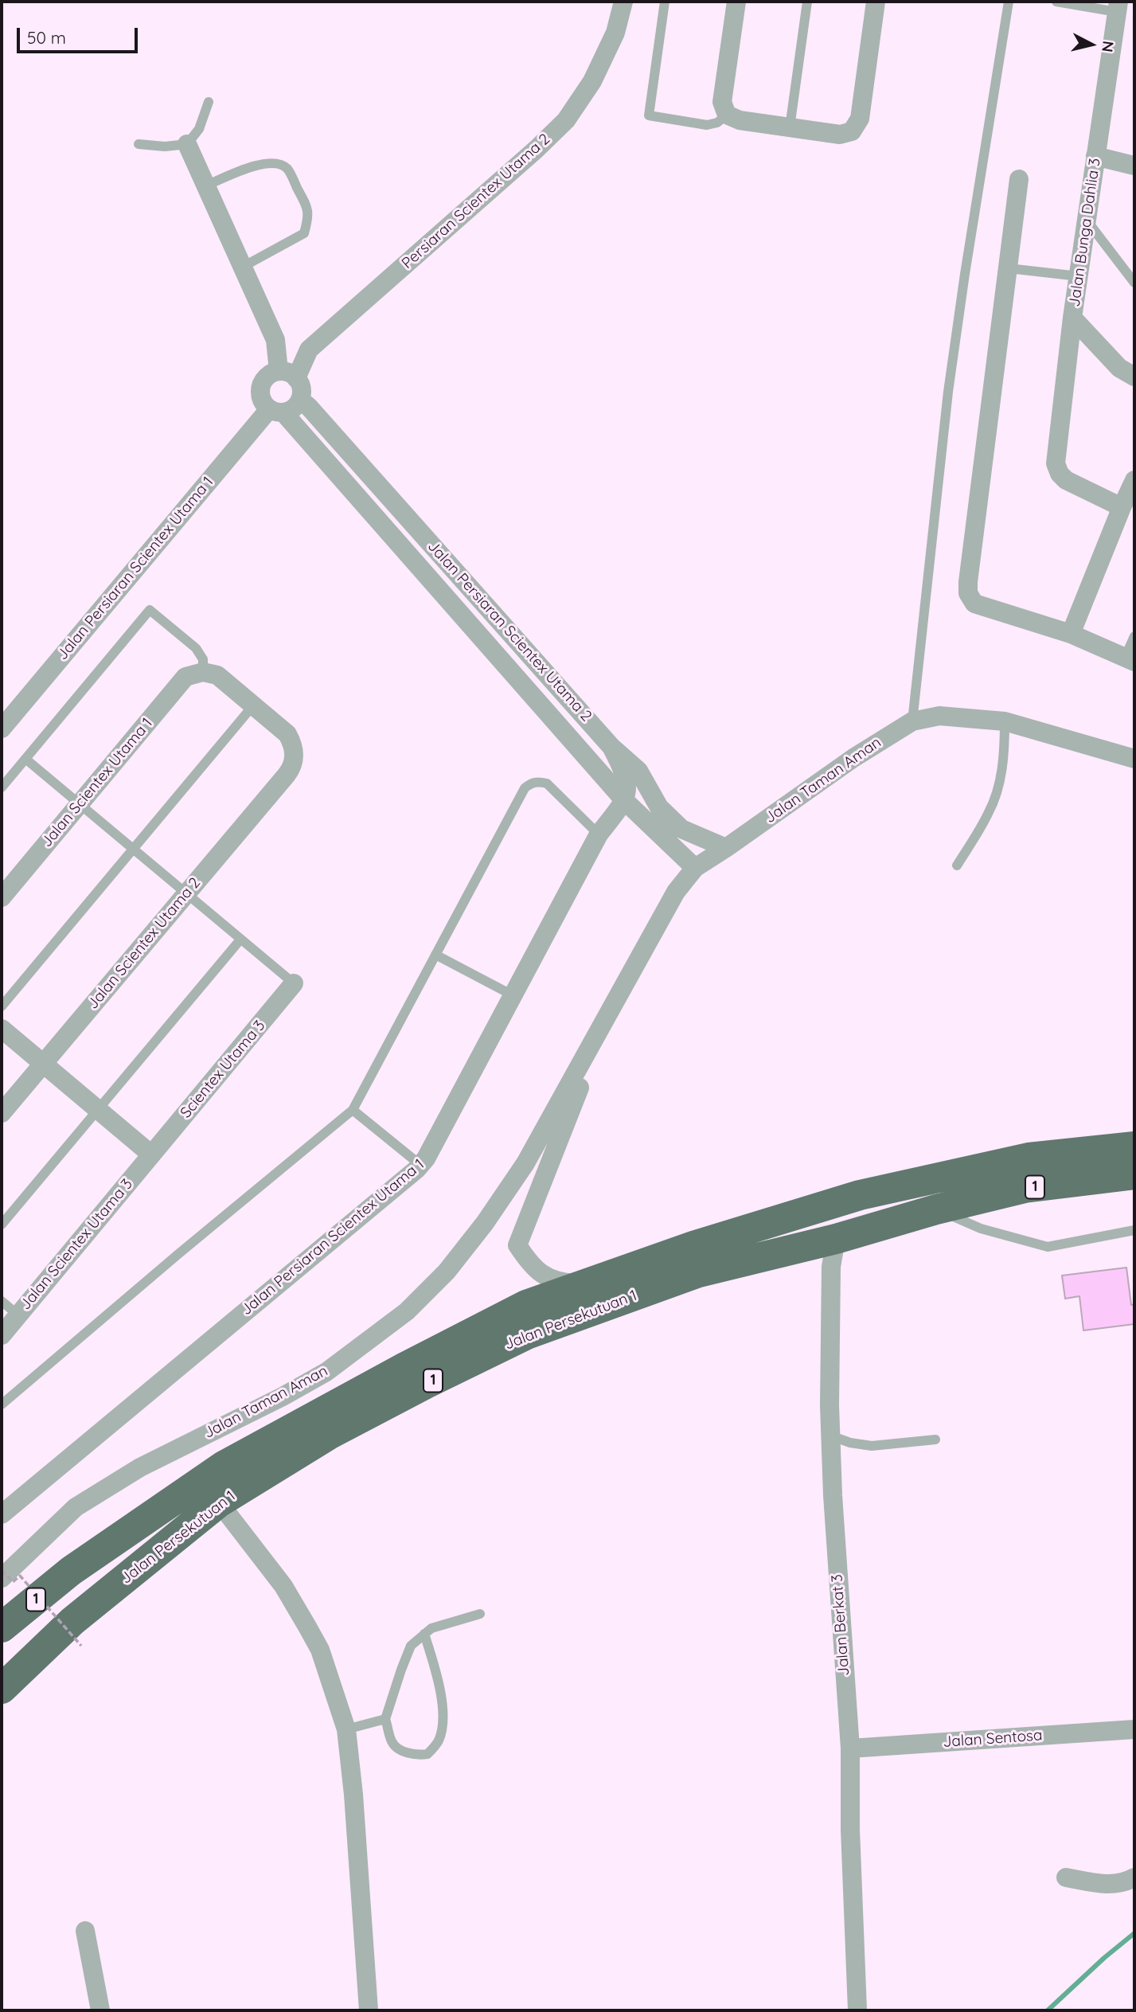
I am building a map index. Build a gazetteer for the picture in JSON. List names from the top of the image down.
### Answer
{
  "streets": {
    "highway": ["1", "Jalan Persekutuan 1"],
    "street": [
      "Persiaran Scientex Utama 2",
      "Jalan Bunga Dahlia 3",
      "Jalan Persiaran Scientex Utama 1",
      "Jalan Persiaran Scientex Utama 2",
      "Jalan Taman Aman",
      "Jalan Scientex Utama 1",
      "Jalan Scientex Utama 2",
      "Scientex Utama 3",
      "Jalan Scientex Utama 3",
      "Jalan Berkat 3",
      "Jalan Sentosa"
    ]
  },
  "crossings": [
    ["Persiaran Scientex Utama 2", "Jalan Persiaran Scientex Utama 1"],
    ["Persiaran Scientex Utama 2", "Jalan Persiaran Scientex Utama 2"],
    ["Jalan Persiaran Scientex Utama 1", "Jalan Persiaran Scientex Utama 2"],
    ["Jalan Persiaran Scientex Utama 2", "Jalan Taman Aman"],
    ["Jalan Taman Aman", "Jalan Persekutuan 1"],
    ["Scientex Utama 3", "Jalan Scientex Utama 3"],
    ["Jalan Persekutuan 1", "Jalan Berkat 3"],
    ["Jalan Berkat 3", "Jalan Sentosa"]
  ],
  "scale_bar": "50 m",
  "north": "right"
}
